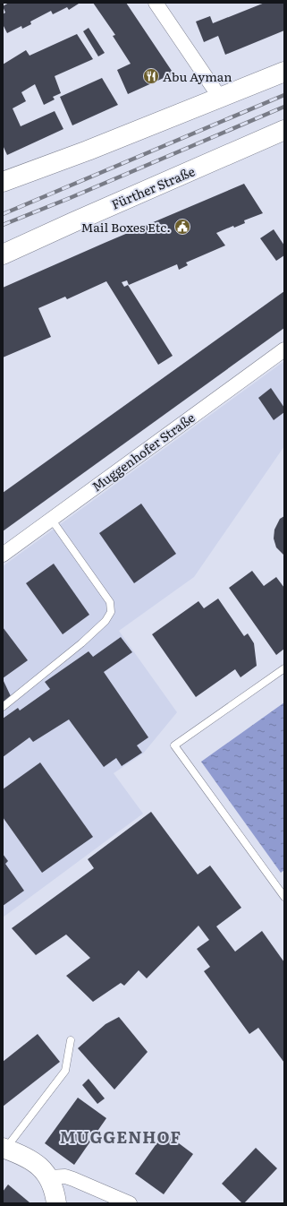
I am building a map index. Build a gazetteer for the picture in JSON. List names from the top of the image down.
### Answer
{
  "streets": {
    "main road": ["Fürther Straße"],
    "street": ["Muggenhofer Straße"]
  },
  "districts": ["MUGGENHOF"],
  "places": {
    "restaurant": ["Abu Ayman"],
    "public building": ["Mail Boxes Etc."]
  }
}
